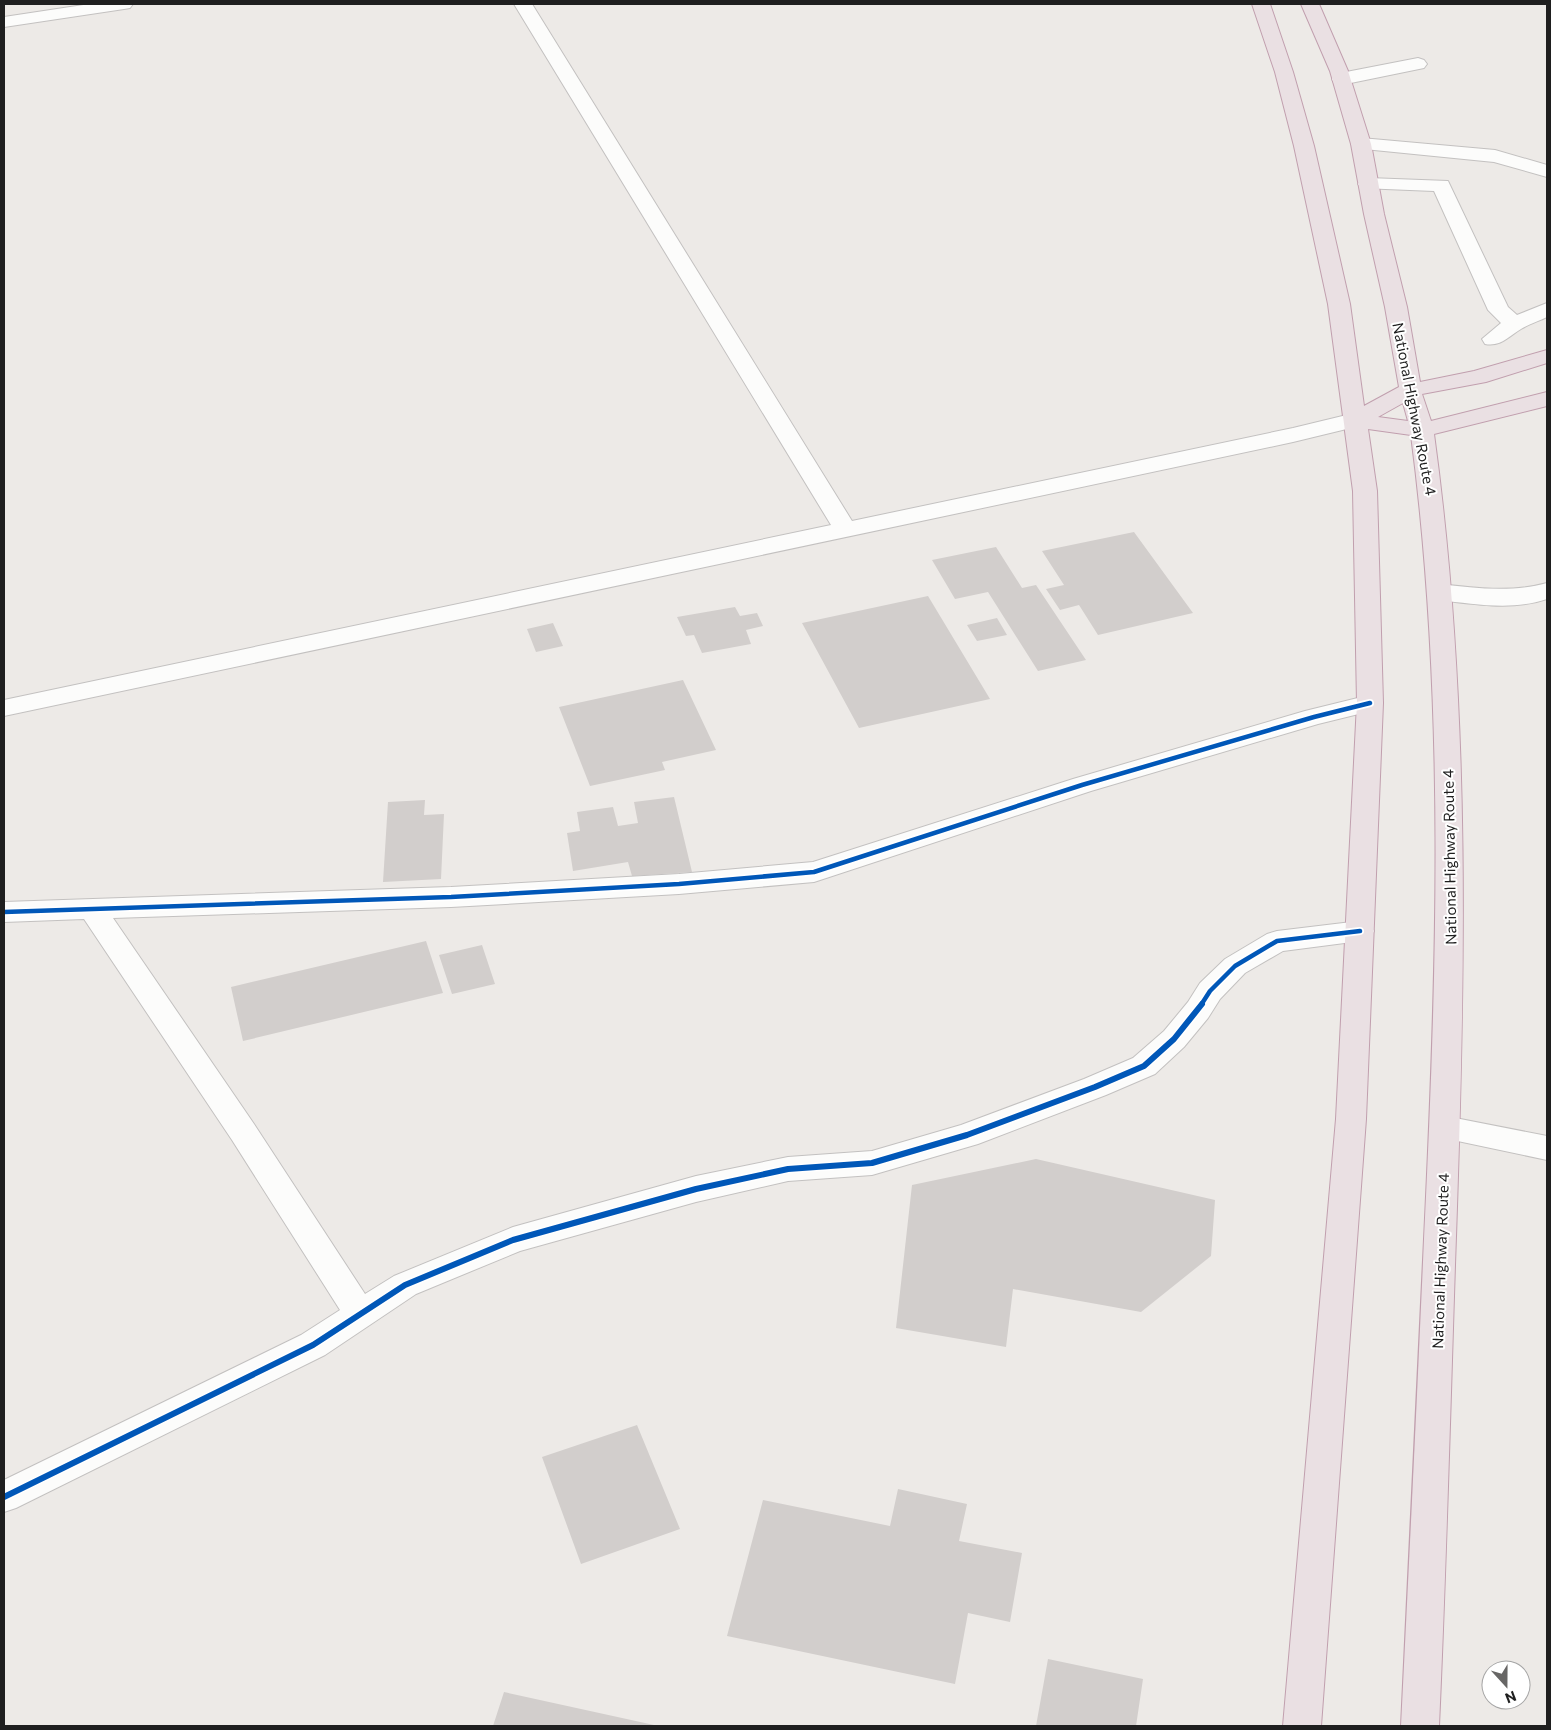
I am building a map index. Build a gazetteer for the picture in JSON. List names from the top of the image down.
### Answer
{
  "streets": {
    "highway": ["National Highway Route 4"]
  },
  "north": "bottom"
}
